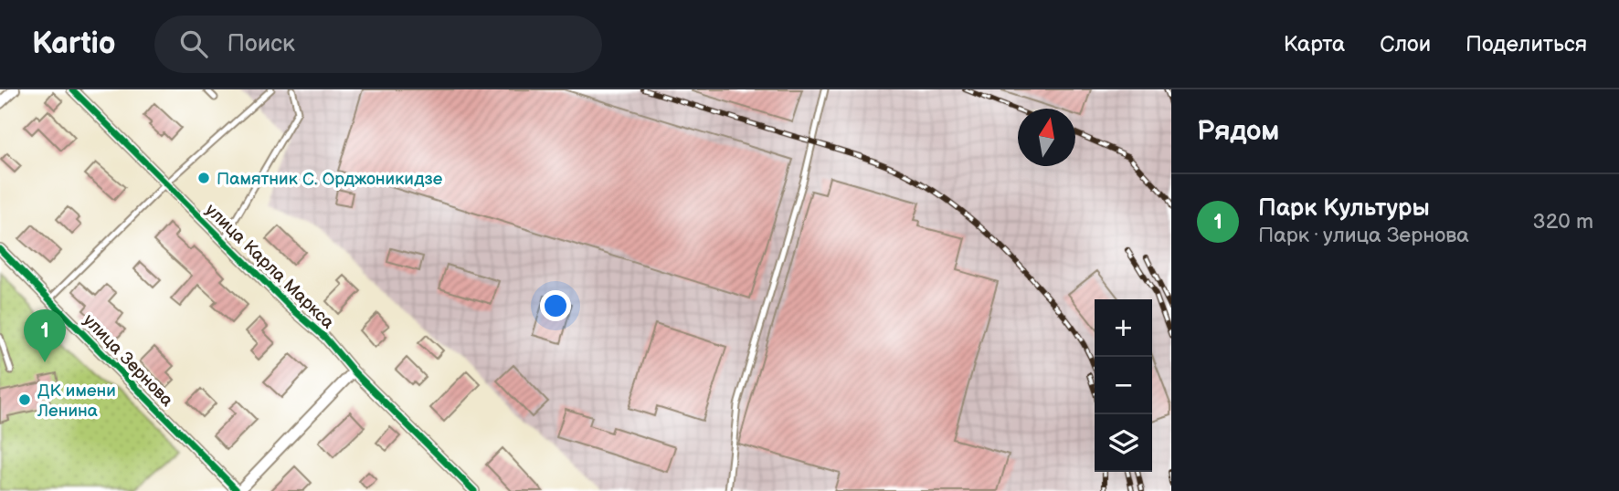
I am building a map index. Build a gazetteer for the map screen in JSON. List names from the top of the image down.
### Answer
{
  "streets": {
    "street": ["улица Карла Маркса", "улица Зернова"]
  },
  "places": ["Памятник С. Орджоникидзе", "ДК имени Ленина"],
  "north": "top",
  "page": {
    "header": "Kartio",
    "search": "Поиск",
    "nav": ["Карта", "Слои", "Поделиться"],
    "heading": "Рядом",
    "list": [
      {
        "mark": "1",
        "name": "Парк Культуры",
        "note": "Парк · улица Зернова",
        "value": "320 m"
      }
    ],
    "map_buttons": ["+", "−"],
    "pins": "1"
  }
}
